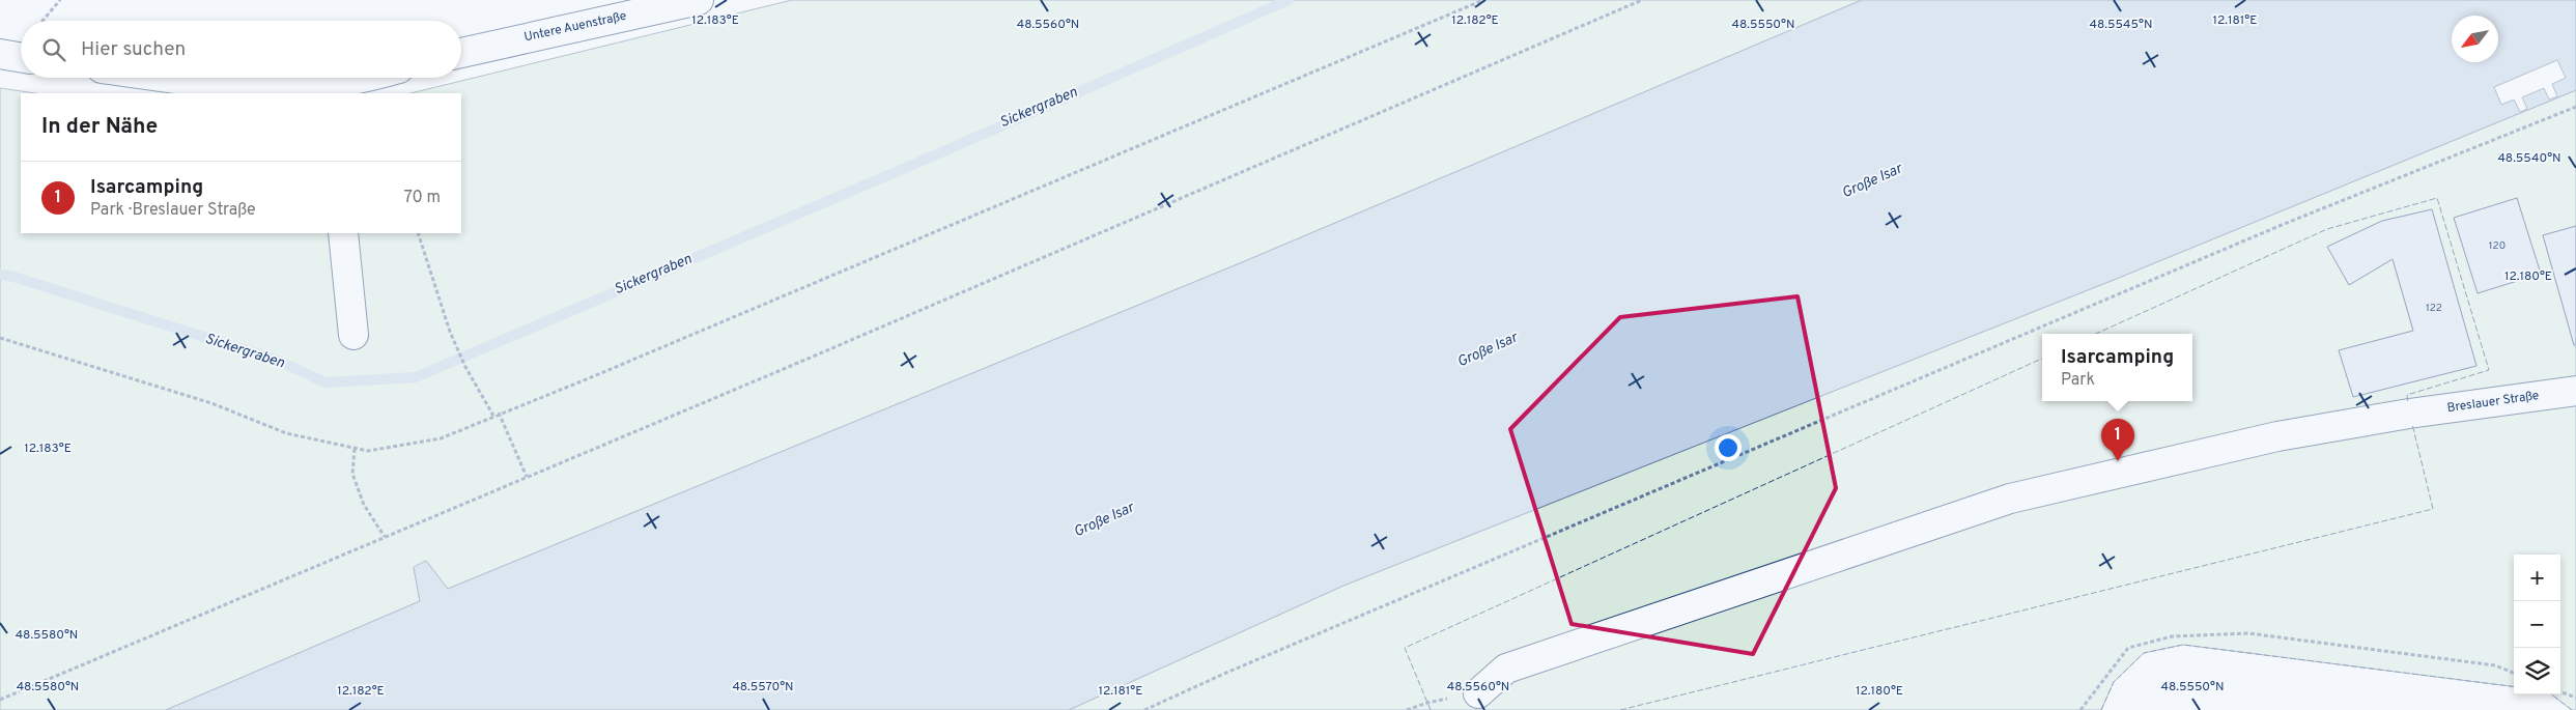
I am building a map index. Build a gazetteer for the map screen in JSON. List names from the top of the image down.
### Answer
{
  "streets": {
    "street": ["Untere Auenstraße", "Breslauer Straße"]
  },
  "water": ["Sickergraben", "Große Isar"],
  "house_numbers": ["120", "122"],
  "north": "bottom left",
  "page": {
    "search": "Hier suchen",
    "heading": "In der Nähe",
    "list": [
      {
        "mark": "1",
        "name": "Isarcamping",
        "note": "Park · Breslauer Straße",
        "value": "70 m"
      }
    ],
    "popup": ["Isarcamping", "Park"],
    "pins": "1",
    "map_buttons": ["+", "−"]
  },
  "coordinates": [
    "12.183°E",
    "12.182°E",
    "12.181°E",
    "48.5550°N",
    "48.5560°N",
    "48.5545°N",
    "48.5540°N",
    "12.180°E",
    "48.5580°N",
    "48.5570°N"
  ]
}
